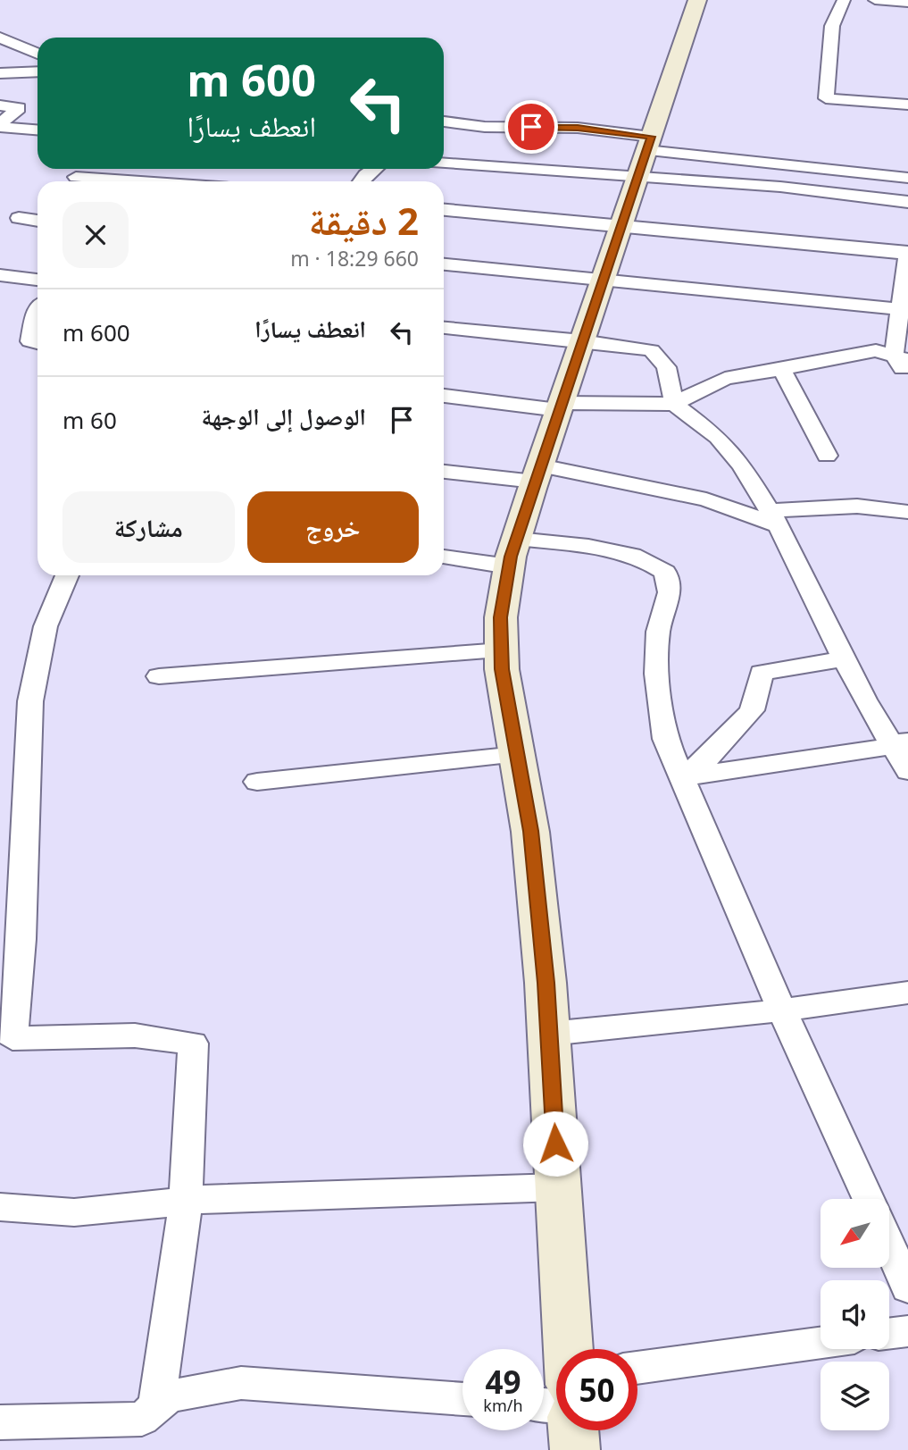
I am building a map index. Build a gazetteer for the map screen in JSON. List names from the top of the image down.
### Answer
{
  "north": "bottom left",
  "page": {
    "turn": ["600 m", "انعطف يسارًا"],
    "heading": ["2 دقيقة", "660 m · 18:29"],
    "list": [
      {
        "name": "انعطف يسارًا",
        "value": "600 m"
      },
      {
        "name": "الوصول إلى الوجهة",
        "value": "60 m"
      }
    ],
    "buttons": ["خروج", "مشاركة"],
    "speed": "49 km/h",
    "limit": "50"
  }
}
